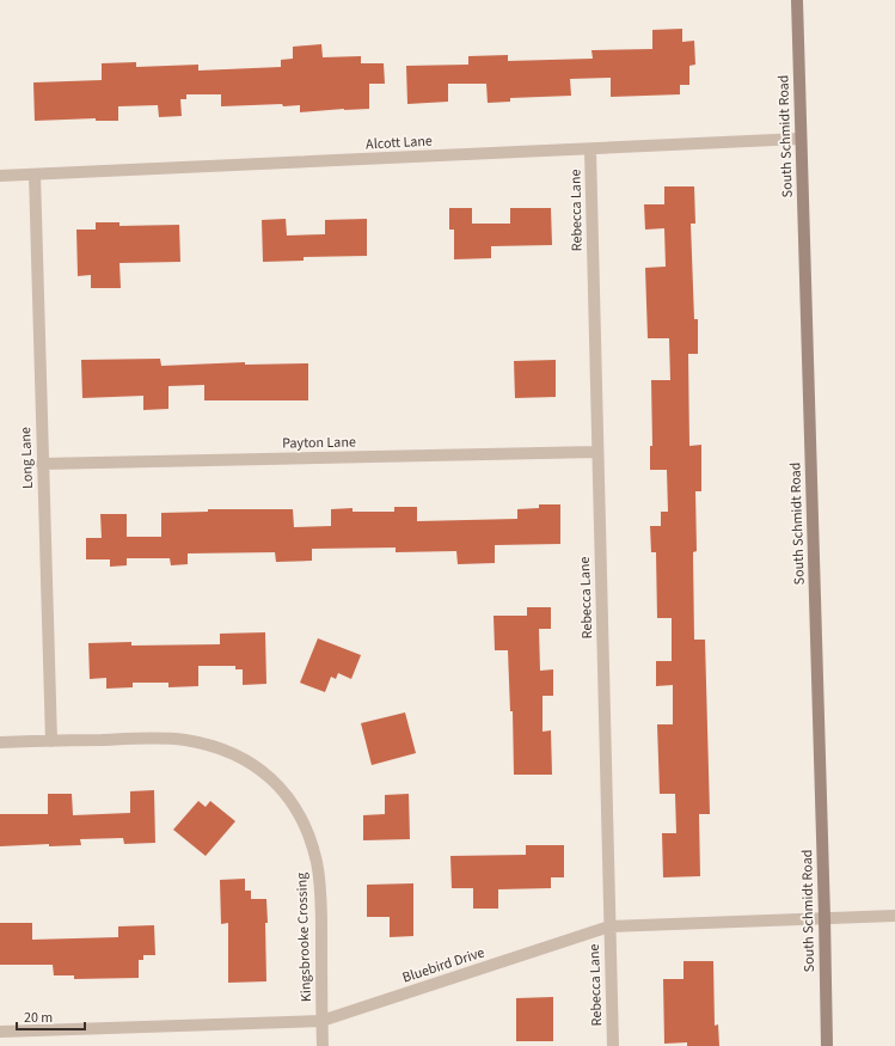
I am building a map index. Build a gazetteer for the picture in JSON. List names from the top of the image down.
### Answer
{
  "streets": {
    "street": [
      "South Schmidt Road",
      "Alcott Lane",
      "Rebecca Lane",
      "Payton Lane",
      "Long Lane",
      "Kingsbrooke Crossing",
      "Bluebird Drive"
    ]
  },
  "crossings": [
    ["South Schmidt Road", "Alcott Lane"],
    ["South Schmidt Road", "Bluebird Drive"],
    ["Alcott Lane", "Rebecca Lane"],
    ["Alcott Lane", "Long Lane"],
    ["Rebecca Lane", "Payton Lane"],
    ["Rebecca Lane", "Bluebird Drive"],
    ["Payton Lane", "Long Lane"],
    ["Long Lane", "Kingsbrooke Crossing"],
    ["Kingsbrooke Crossing", "Bluebird Drive"]
  ],
  "scale_bar": "20 m"
}
